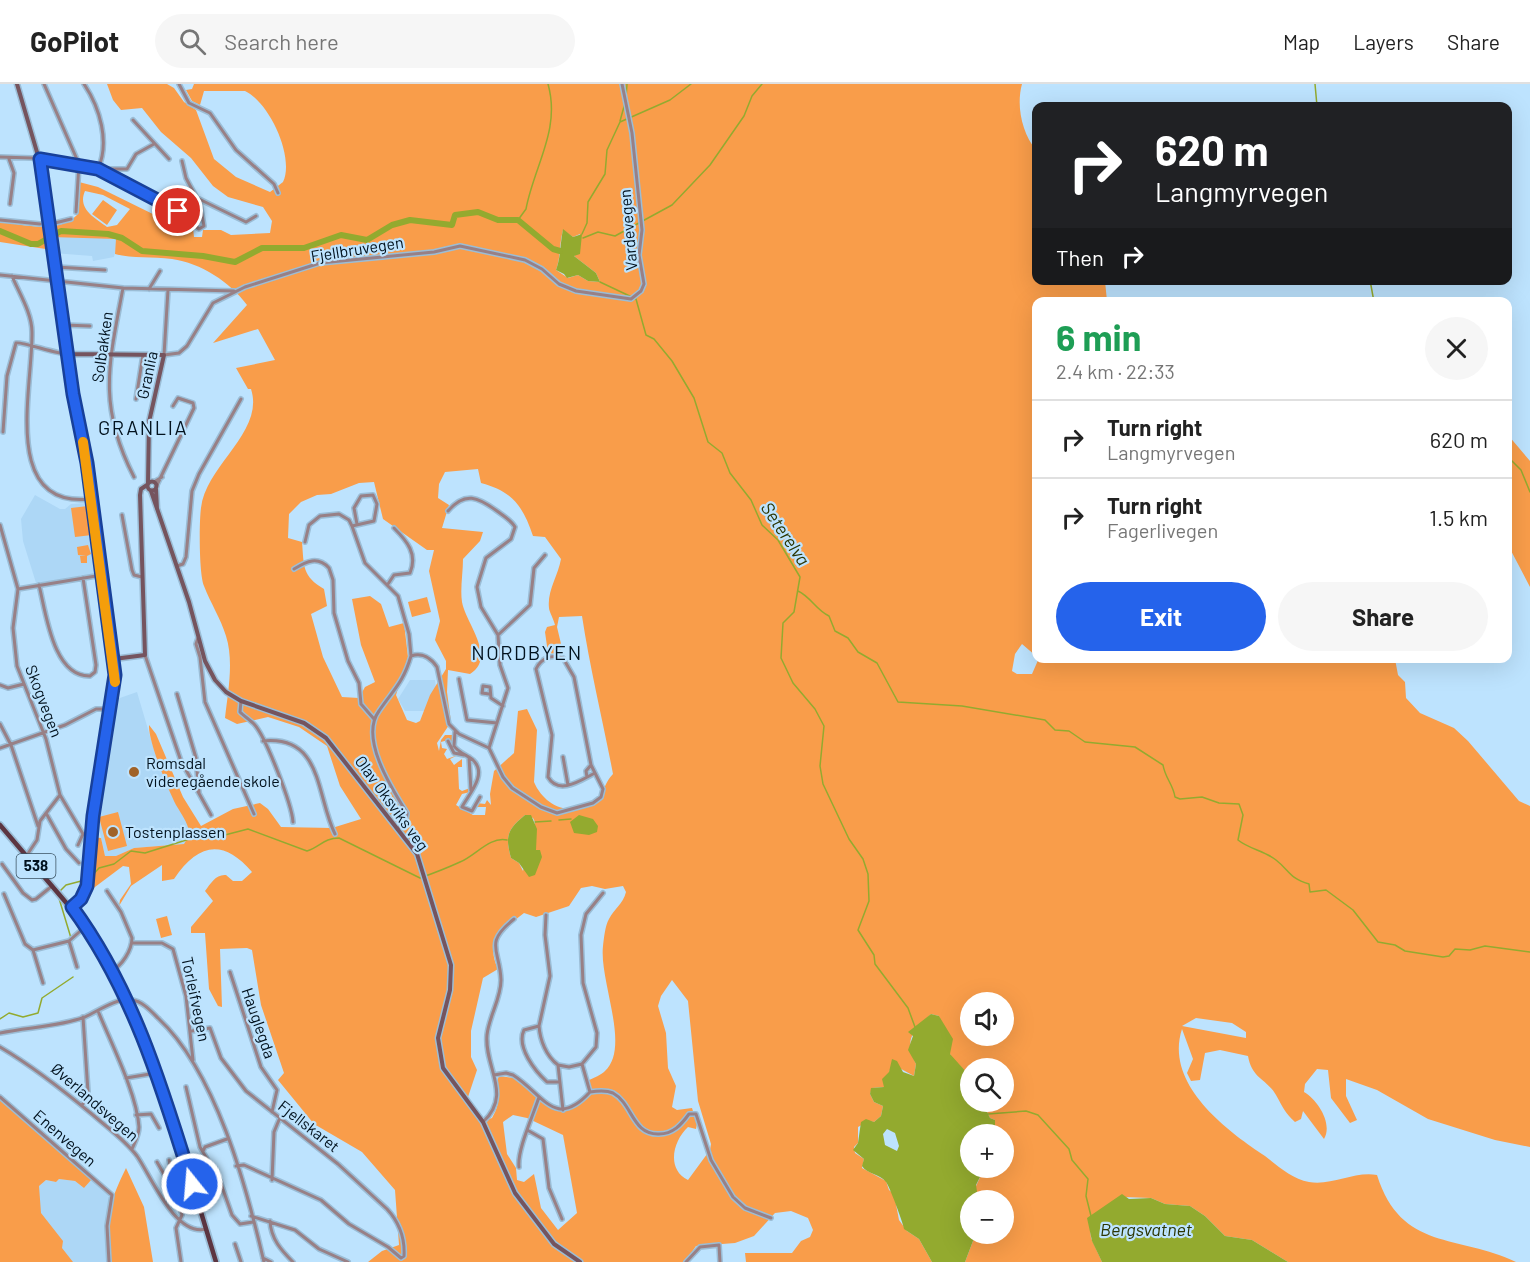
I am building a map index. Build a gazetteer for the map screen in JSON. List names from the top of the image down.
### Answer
{
  "streets": {
    "main road": ["538"],
    "street": [
      "Vardevegen",
      "Fjellbruvegen",
      "Solbakken",
      "Granlia",
      "Skogvegen",
      "Olav Oksviks veg",
      "Torleifvegen",
      "Hauglegda",
      "Øverlandsvegen",
      "Fjellskaret",
      "Enenvegen"
    ]
  },
  "crossings": [
    ["Vardevegen", "Fjellbruvegen"],
    ["Fjellbruvegen", "Solbakken"],
    ["Fjellbruvegen", "Granlia"],
    ["Granlia", "Olav Oksviks veg"],
    ["Torleifvegen", "Fjellskaret"],
    ["Hauglegda", "Fjellskaret"]
  ],
  "districts": ["GRANLIA", "NORDBYEN"],
  "water": ["Seterelva", "Bergsvatnet"],
  "places": ["Romsdal videregående skole", "Tostenplassen"],
  "page": {
    "header": "GoPilot",
    "search": "Search here",
    "nav": ["Map", "Layers", "Share"],
    "turn": ["620 m", "Langmyrvegen"],
    "then": "Then",
    "heading": ["6 min", "2.4 km · 22:33"],
    "list": [
      {
        "name": "Turn right",
        "note": "Langmyrvegen",
        "value": "620 m"
      },
      {
        "name": "Turn right",
        "note": "Fagerlivegen",
        "value": "1.5 km"
      }
    ],
    "buttons": ["Exit", "Share"],
    "map_buttons": ["+", "−"]
  }
}
